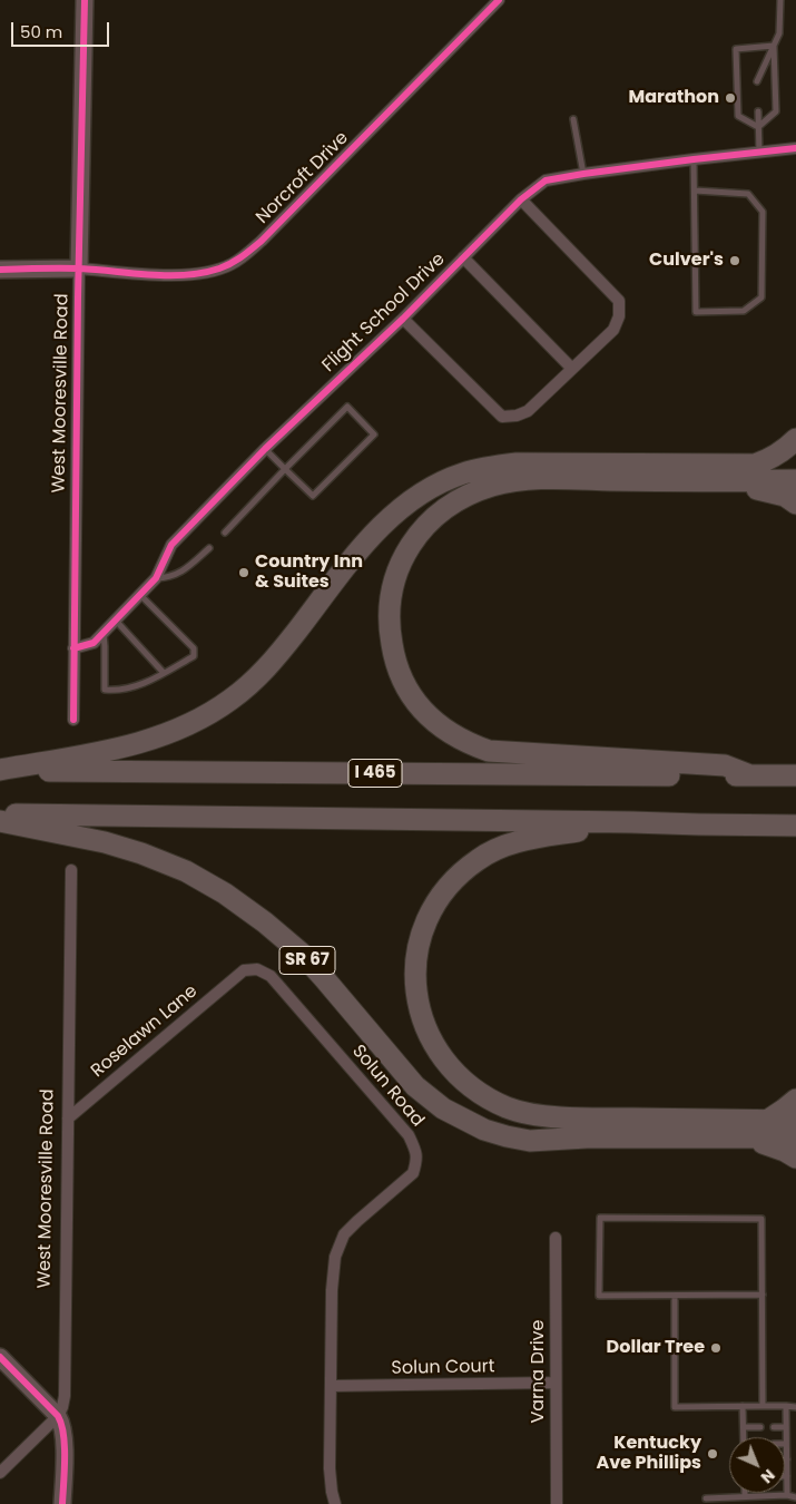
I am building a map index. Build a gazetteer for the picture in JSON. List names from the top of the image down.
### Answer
{
  "streets": {
    "highway": ["I 465", "SR 67"],
    "street": [
      "Norcroft Drive",
      "Flight School Drive",
      "West Mooresville Road",
      "Roselawn Lane",
      "Solun Road",
      "Solun Court",
      "Varna Drive"
    ]
  },
  "crossings": [
    ["Norcroft Drive", "West Mooresville Road"],
    ["Flight School Drive", "West Mooresville Road"],
    ["West Mooresville Road", "Roselawn Lane"],
    ["Roselawn Lane", "Solun Road"],
    ["Solun Road", "Solun Court"],
    ["Solun Court", "Varna Drive"]
  ],
  "places": [
    "Marathon",
    "Culver's",
    "Country Inn & Suites",
    "Dollar Tree",
    "Kentucky Ave Phillips"
  ],
  "scale_bar": "50 m",
  "north": "bottom right"
}
